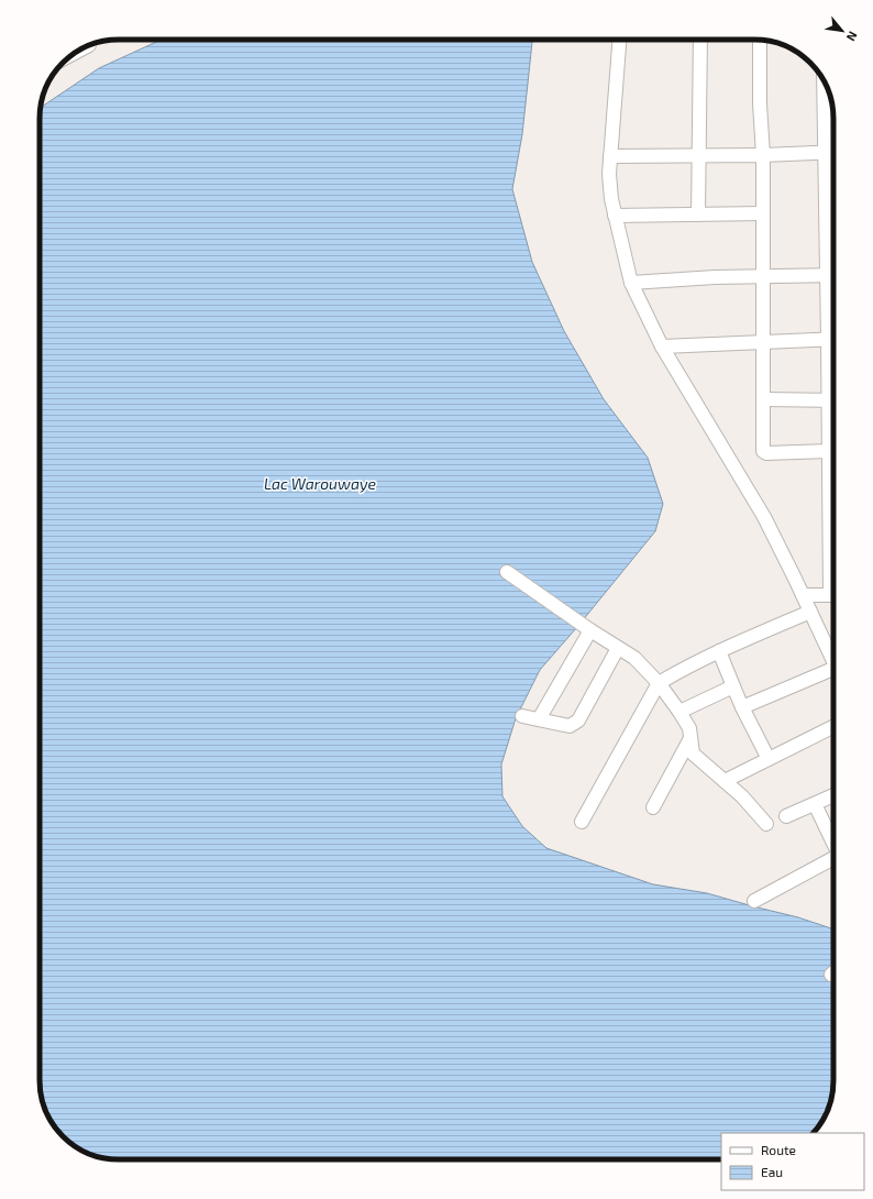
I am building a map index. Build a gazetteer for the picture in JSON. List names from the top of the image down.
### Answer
{
  "water": ["Lac Warouwaye"],
  "legend": ["Route", "Eau"],
  "north": "bottom right"
}
